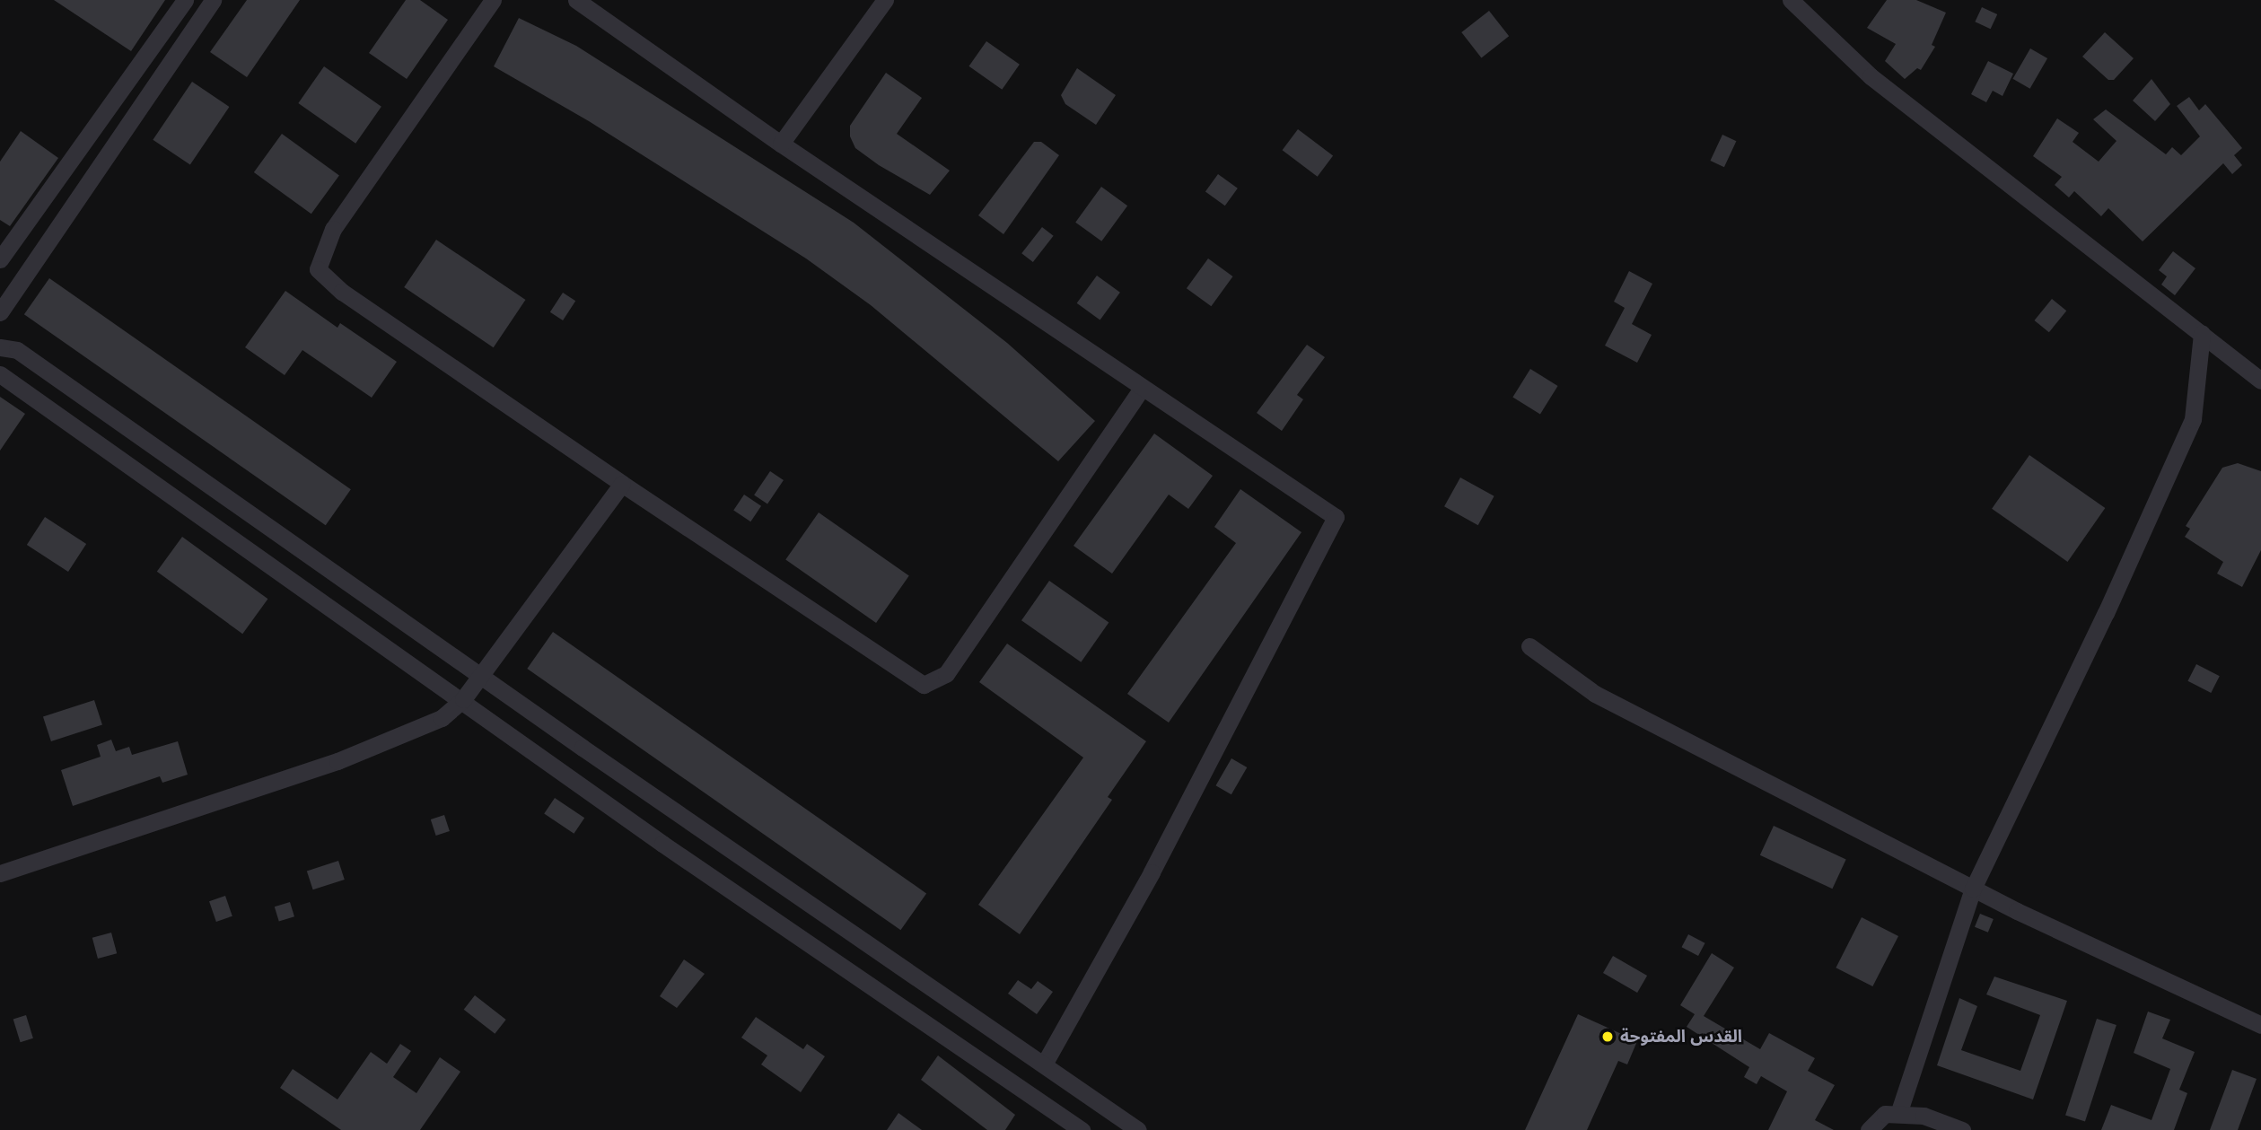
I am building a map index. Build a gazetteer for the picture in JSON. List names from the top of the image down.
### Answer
{
  "places": ["القدس المفتوحة"]
}
